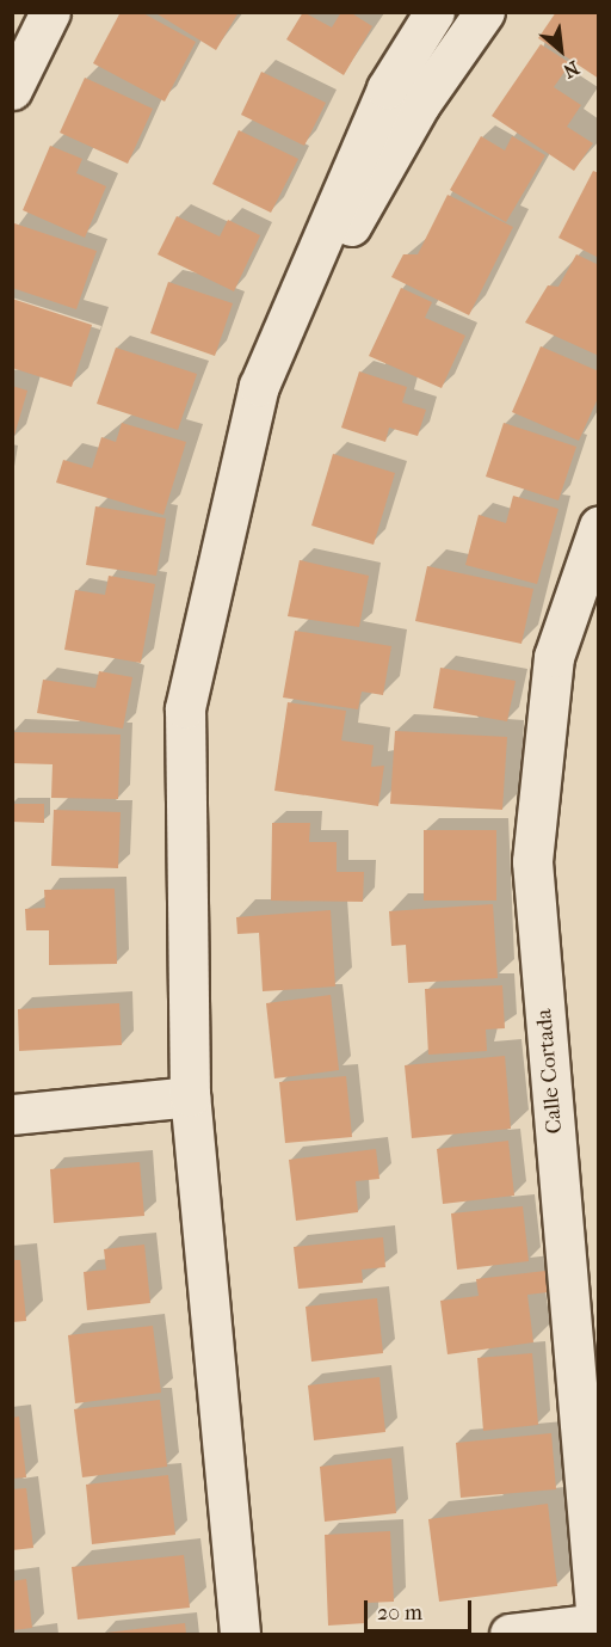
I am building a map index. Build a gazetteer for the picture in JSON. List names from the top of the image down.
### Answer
{
  "streets": {
    "street": ["Calle Cortada"]
  },
  "scale_bar": "20 m",
  "north": "bottom right"
}
